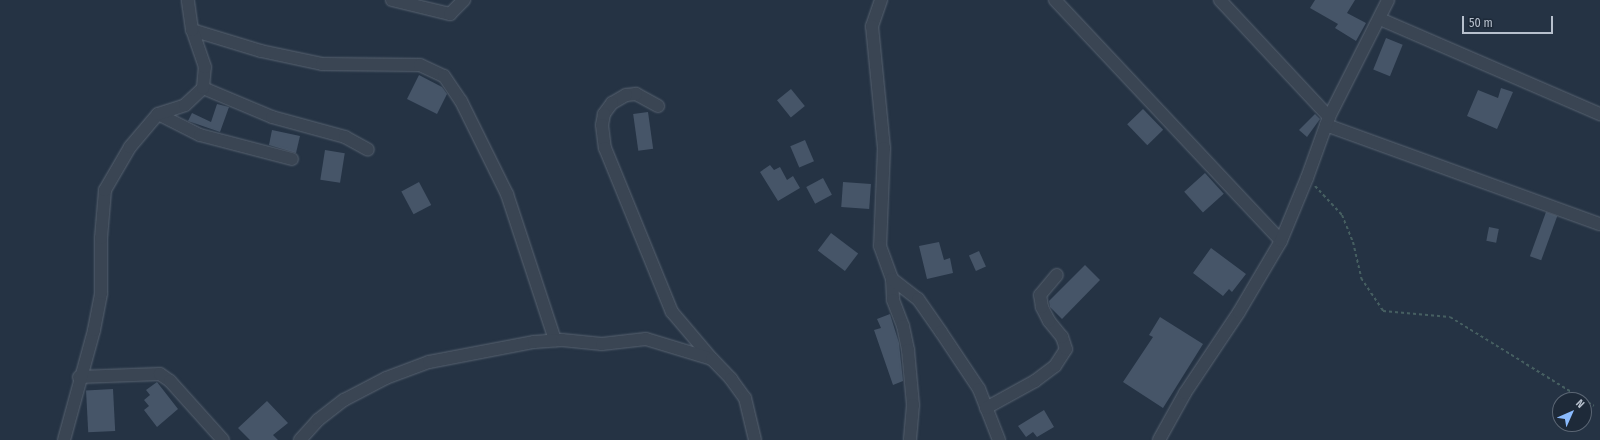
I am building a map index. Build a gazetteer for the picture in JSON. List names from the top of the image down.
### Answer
{
  "scale_bar": "50 m",
  "north": "top right"
}
